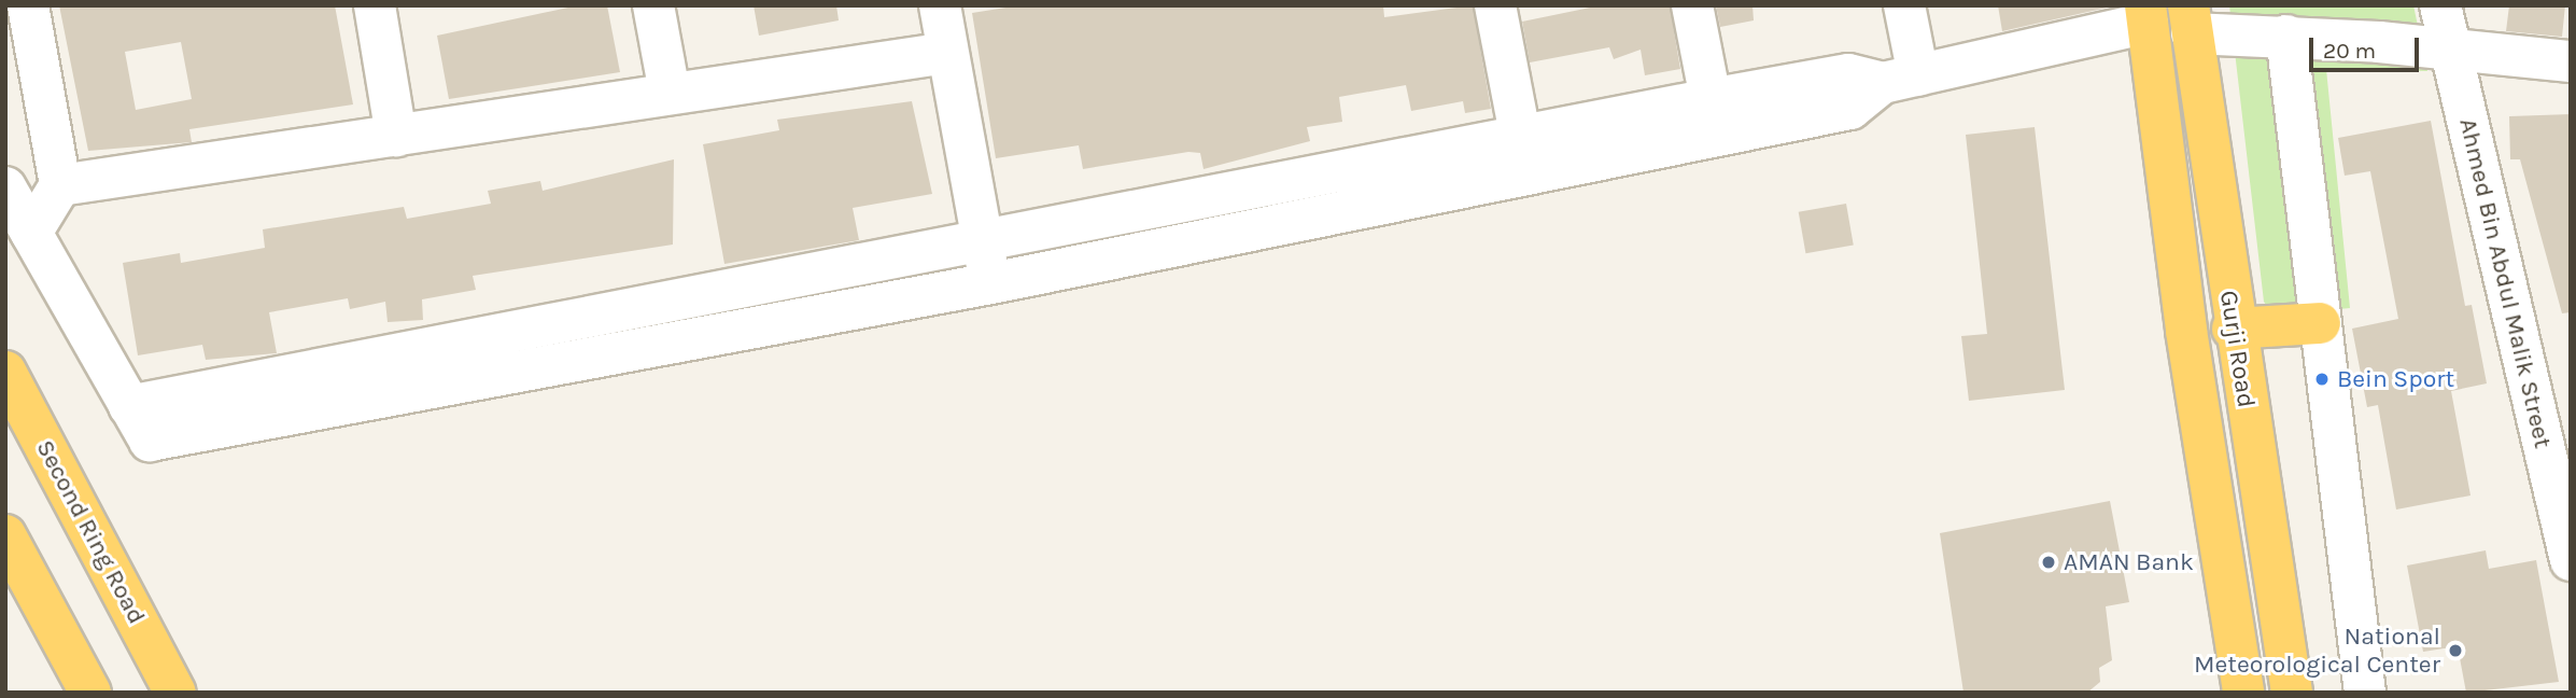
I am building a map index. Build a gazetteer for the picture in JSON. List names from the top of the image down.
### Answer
{
  "streets": {
    "highway": ["Gurji Road", "Second Ring Road"],
    "street": ["Ahmed Bin Abdul Malik Street"]
  },
  "places": ["Bein Sport", "AMAN Bank", "National Meteorological Center"],
  "scale_bar": "20 m"
}
